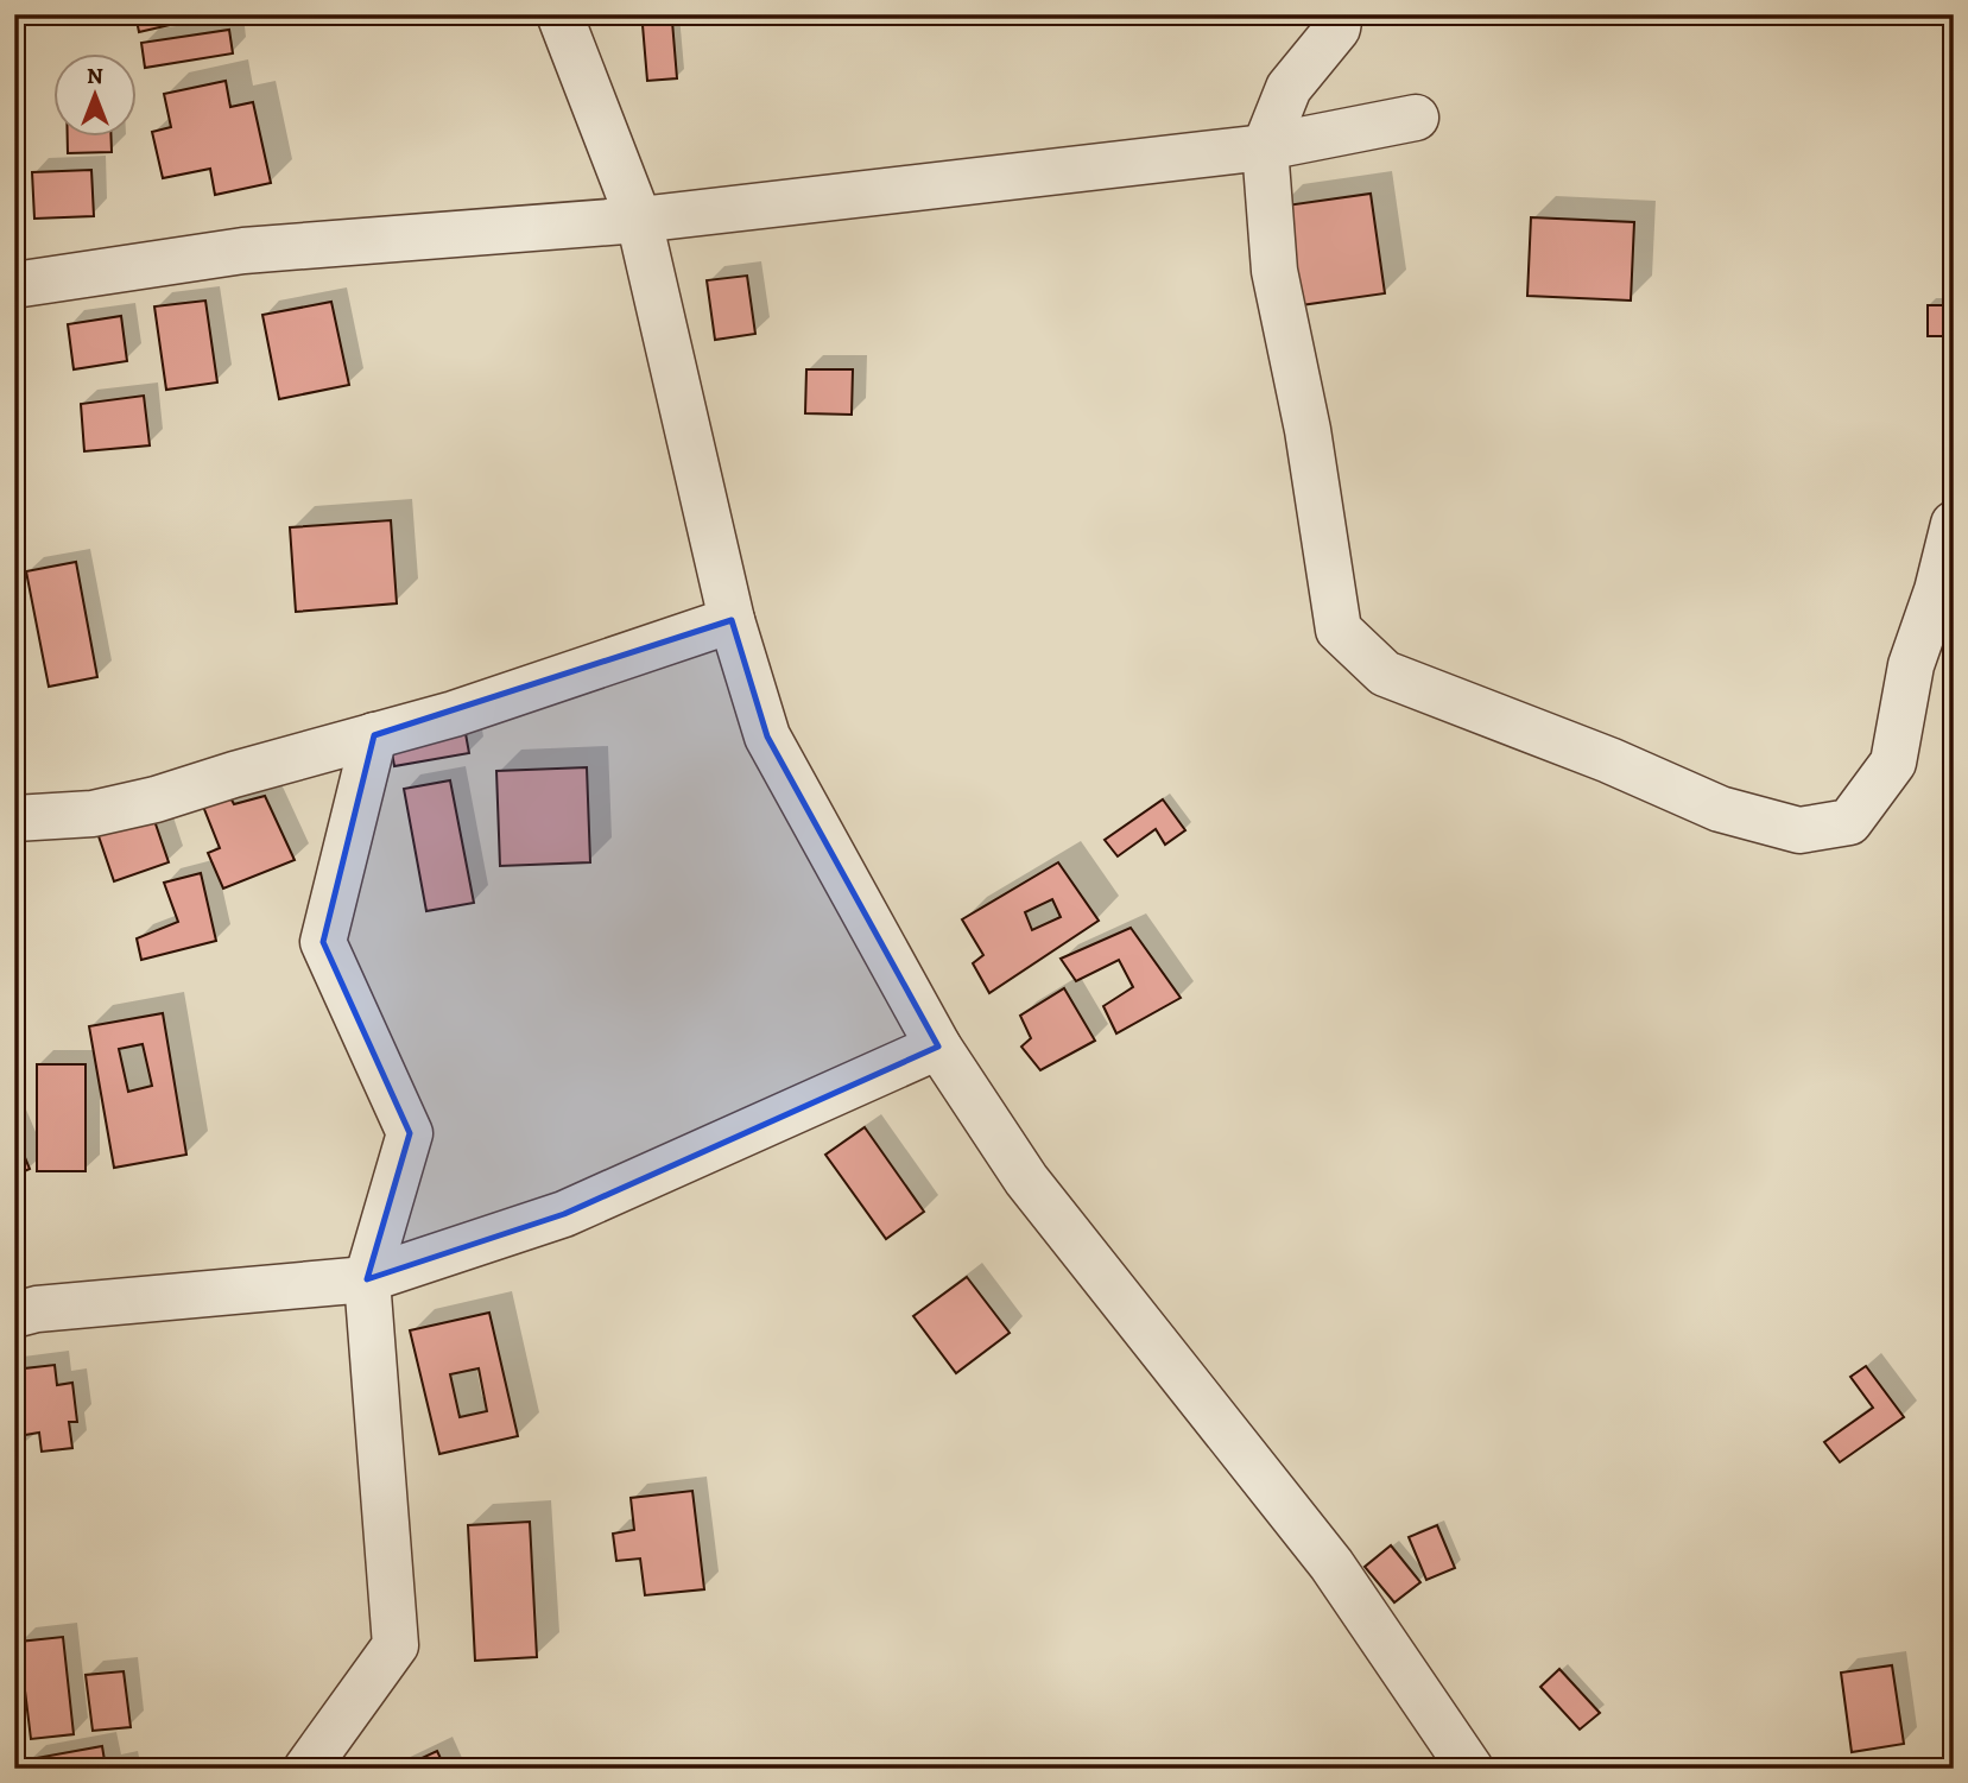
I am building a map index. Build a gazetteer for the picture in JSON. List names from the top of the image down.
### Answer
{
  "north": "top"
}
